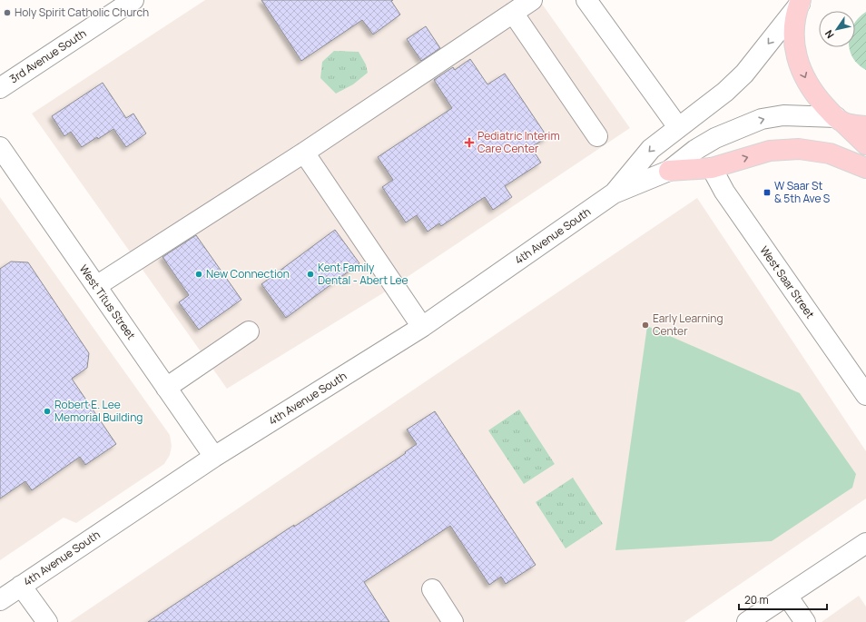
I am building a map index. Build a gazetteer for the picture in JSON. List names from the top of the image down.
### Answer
{
  "streets": {
    "street": [
      "3rd Avenue South",
      "4th Avenue South",
      "West Saar Street",
      "West Titus Street"
    ]
  },
  "crossings": [
    ["4th Avenue South", "West Titus Street"]
  ],
  "places": {
    "other": [
      "Holy Spirit Catholic Church",
      "New Connection",
      "Kent Family Dental - Abert Lee",
      "Early Learning Center",
      "Robert E. Lee Memorial Building"
    ],
    "health": ["Pediatric Interim Care Center"],
    "transit": ["W Saar St & 5th Ave S"]
  },
  "scale_bar": "20 m",
  "north": "bottom left"
}
